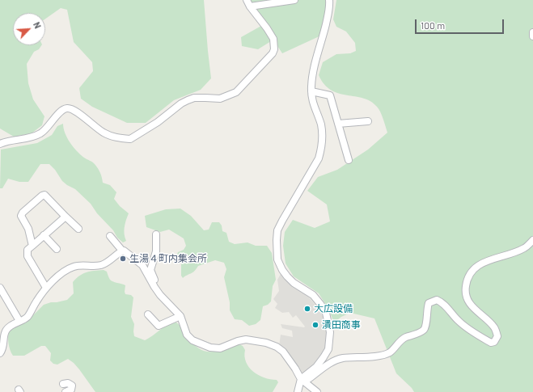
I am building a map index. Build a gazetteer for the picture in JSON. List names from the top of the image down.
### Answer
{
  "places": ["生湯４町内集会所", "大広設備", "潰田商事"],
  "scale_bar": "100 m",
  "north": "top right"
}
